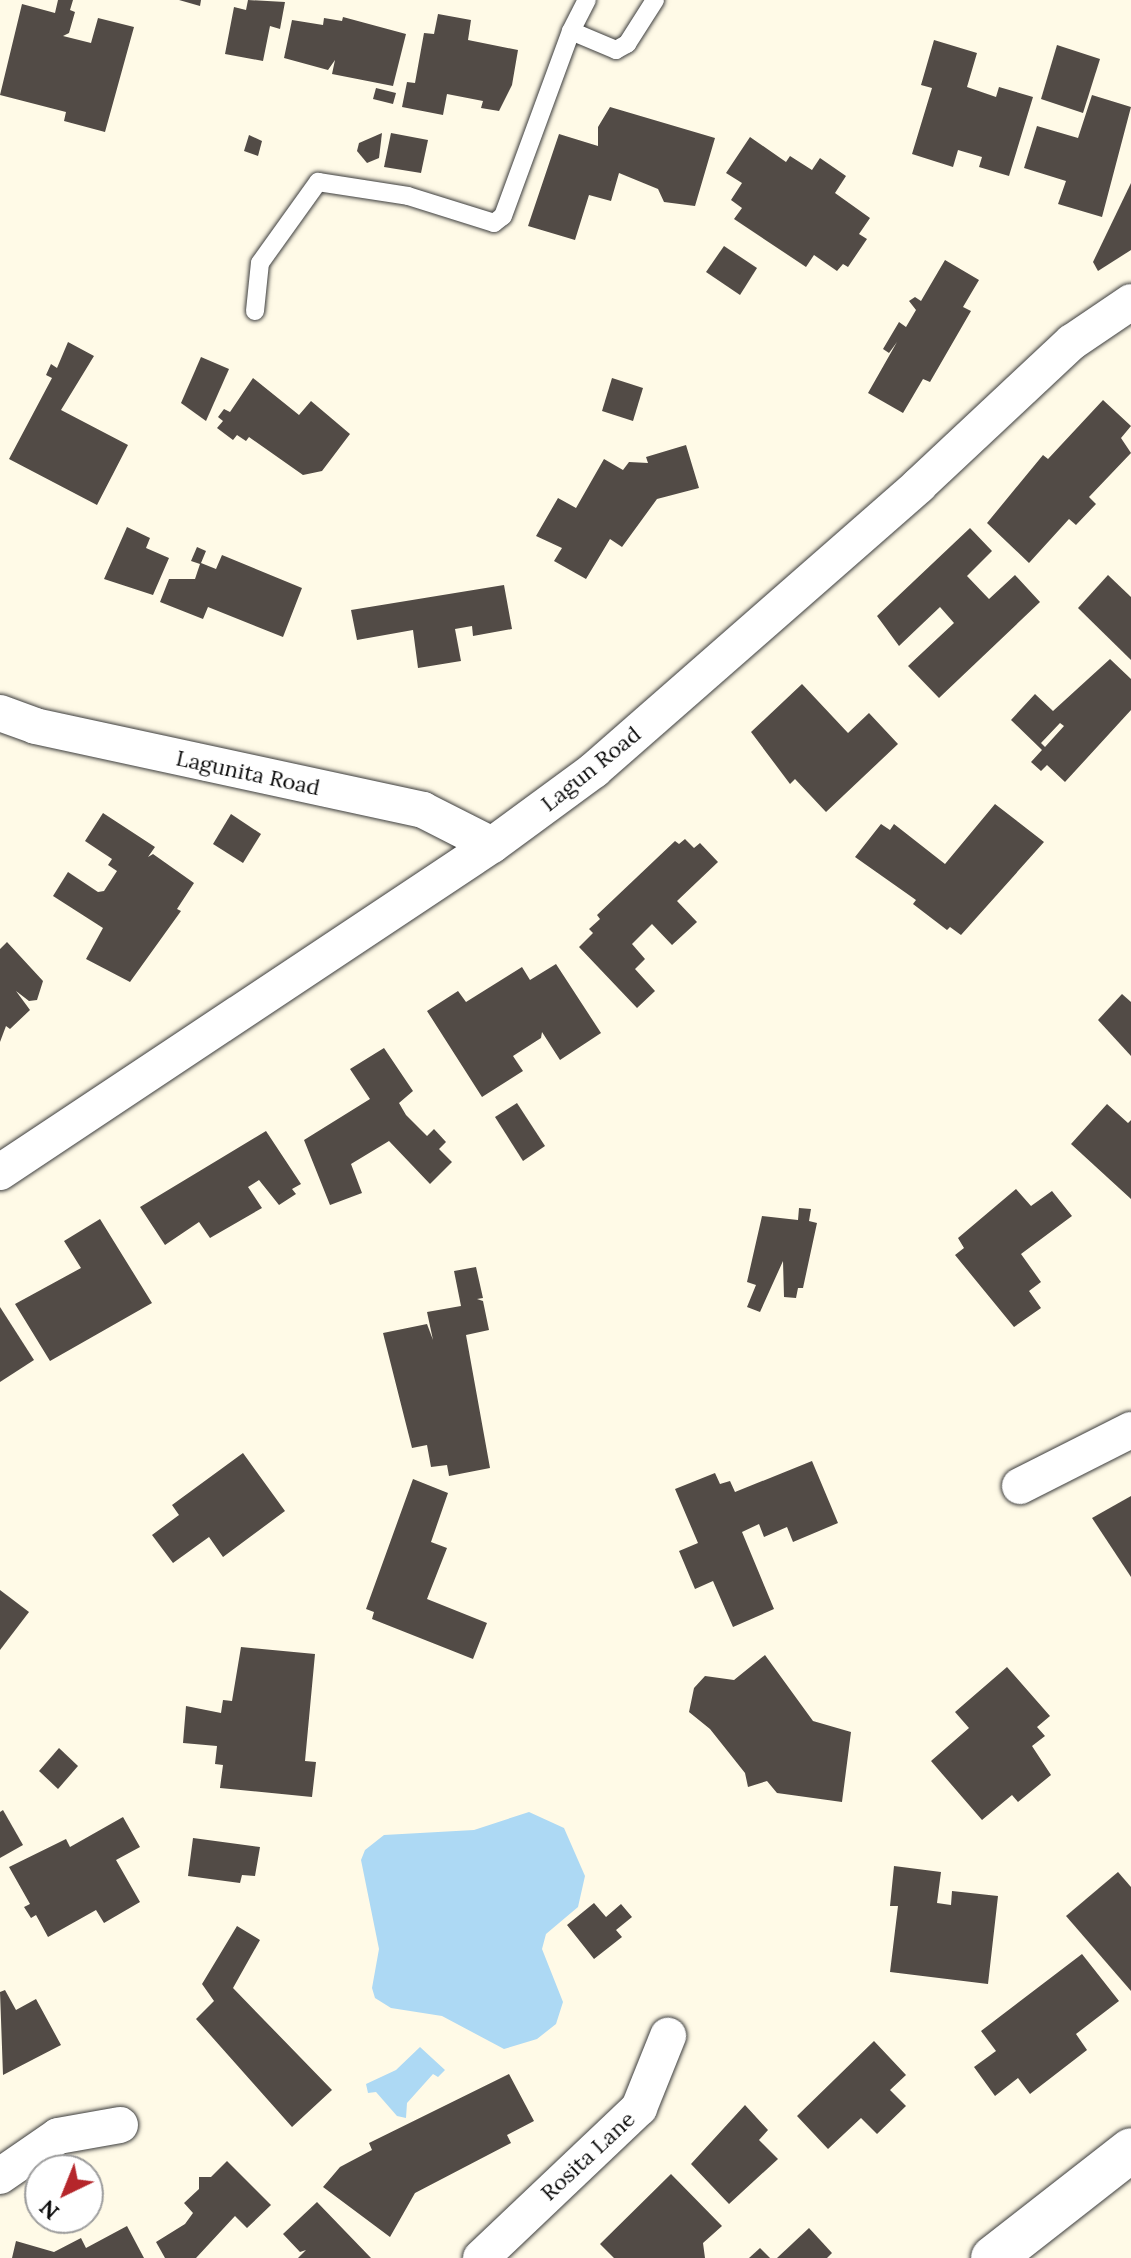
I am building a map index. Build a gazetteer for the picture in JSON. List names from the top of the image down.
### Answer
{
  "streets": {
    "street": ["Lagun Road", "Lagunita Road", "Rosita Lane"]
  },
  "crossings": [
    ["Lagun Road", "Lagunita Road"]
  ],
  "north": "bottom left"
}
